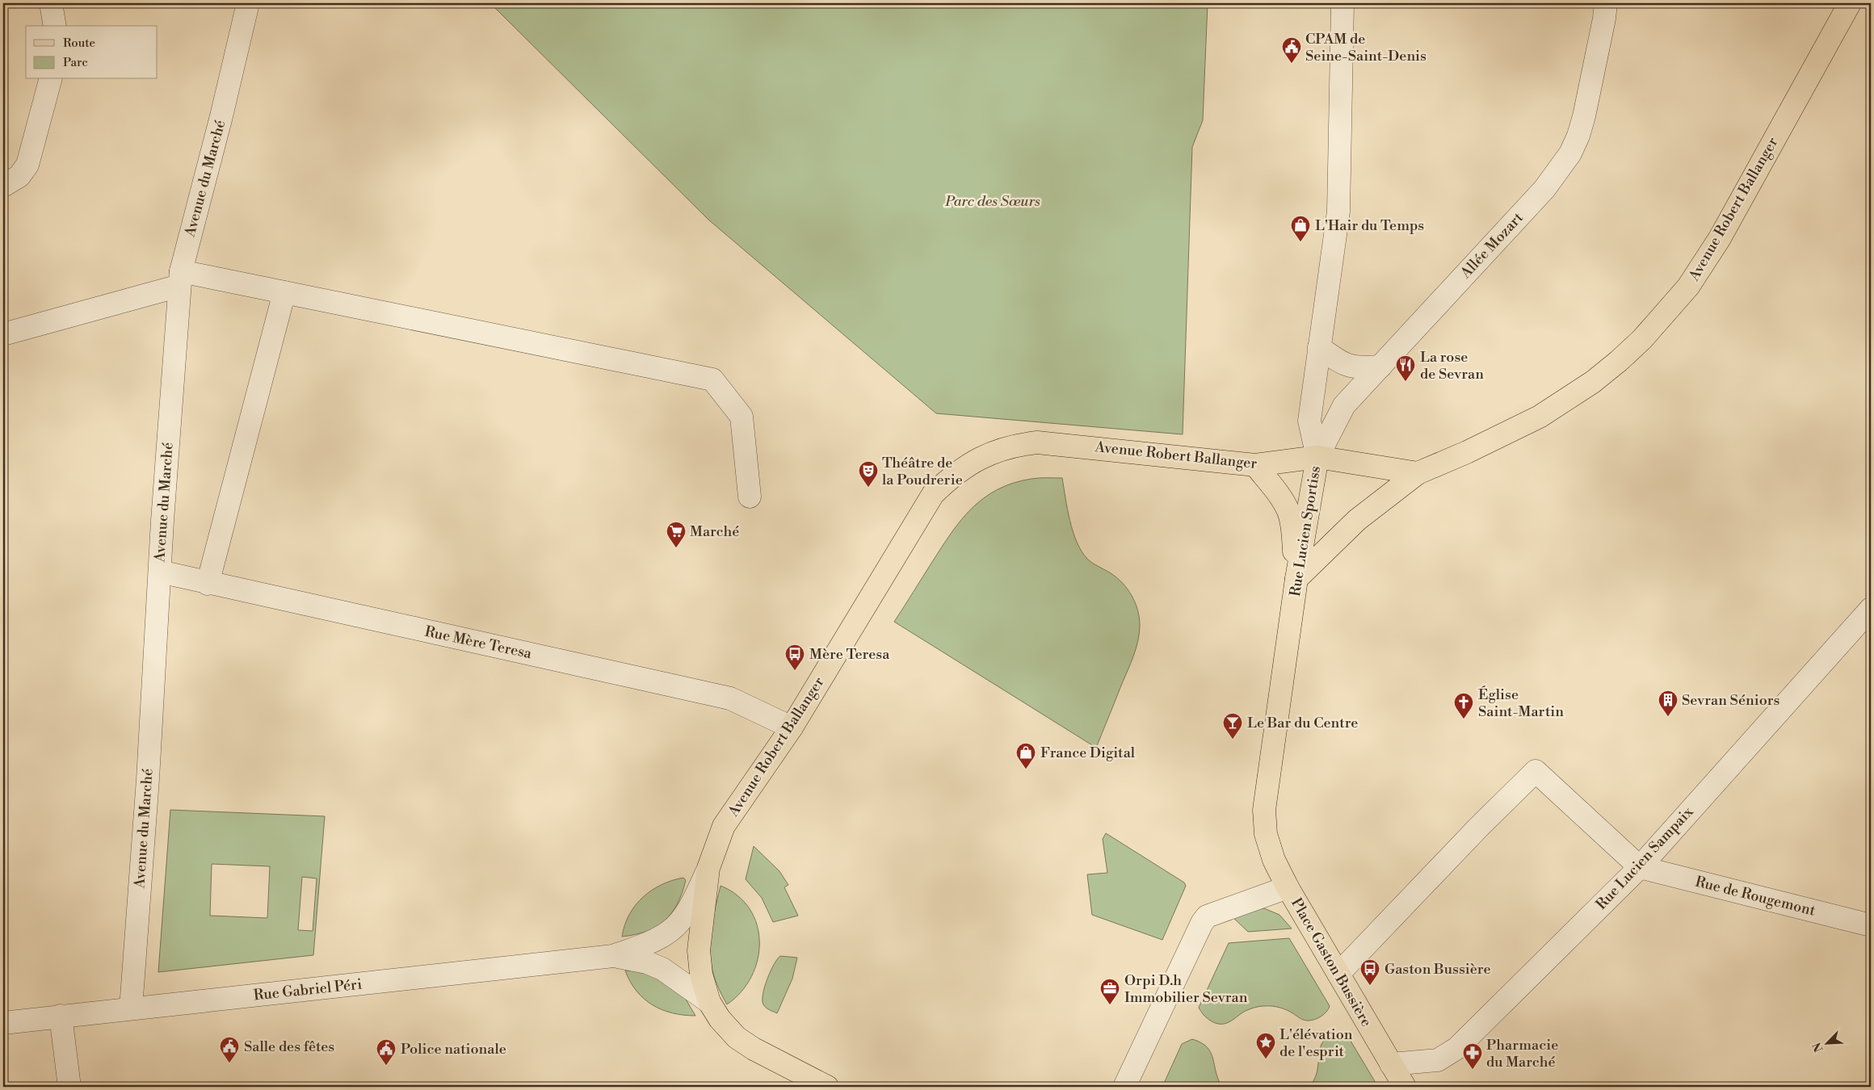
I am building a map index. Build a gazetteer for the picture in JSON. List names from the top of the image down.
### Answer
{
  "streets": {
    "main road": [
      "Avenue Robert Ballanger",
      "Rue Lucien Sportiss",
      "Place Gaston Bussière",
      "Rue Gabriel Péri"
    ],
    "street": [
      "Avenue du Marché",
      "Allée Mozart",
      "Rue Mère Teresa",
      "Rue Lucien Sampaix",
      "Rue de Rougemont"
    ]
  },
  "crossings": [
    ["Avenue du Marché", "Rue Mère Teresa"],
    ["Avenue du Marché", "Rue Gabriel Péri"],
    ["Avenue Robert Ballanger", "Allée Mozart"],
    ["Avenue Robert Ballanger", "Rue Lucien Sportiss"],
    ["Avenue Robert Ballanger", "Rue Mère Teresa"],
    ["Avenue Robert Ballanger", "Rue Gabriel Péri"],
    ["Allée Mozart", "Rue Lucien Sportiss"],
    ["Rue Lucien Sportiss", "Place Gaston Bussière"],
    ["Rue Lucien Sampaix", "Rue de Rougemont"],
    ["Rue Lucien Sampaix", "Place Gaston Bussière"]
  ],
  "parks": ["Parc des Sœurs"],
  "places": {
    "public building": ["CPAM de Seine-Saint-Denis", "Salle des fêtes", "Police nationale"],
    "shop": ["L'Hair du Temps", "France Digital"],
    "restaurant": ["La rose de Sevran"],
    "theatre": ["Théâtre de la Poudrerie"],
    "supermarket": ["Marché"],
    "bus stop": ["Mère Teresa", "Gaston Bussière"],
    "building": ["Sevran Séniors"],
    "church": ["Église Saint-Martin"],
    "bar": ["Le Bar du Centre"],
    "office": ["Orpi D.h Immobilier Sevran"],
    "place": ["L'élévation de l'esprit"],
    "pharmacy": ["Pharmacie du Marché"]
  },
  "legend": ["Route", "Parc"],
  "north": "bottom left"
}
